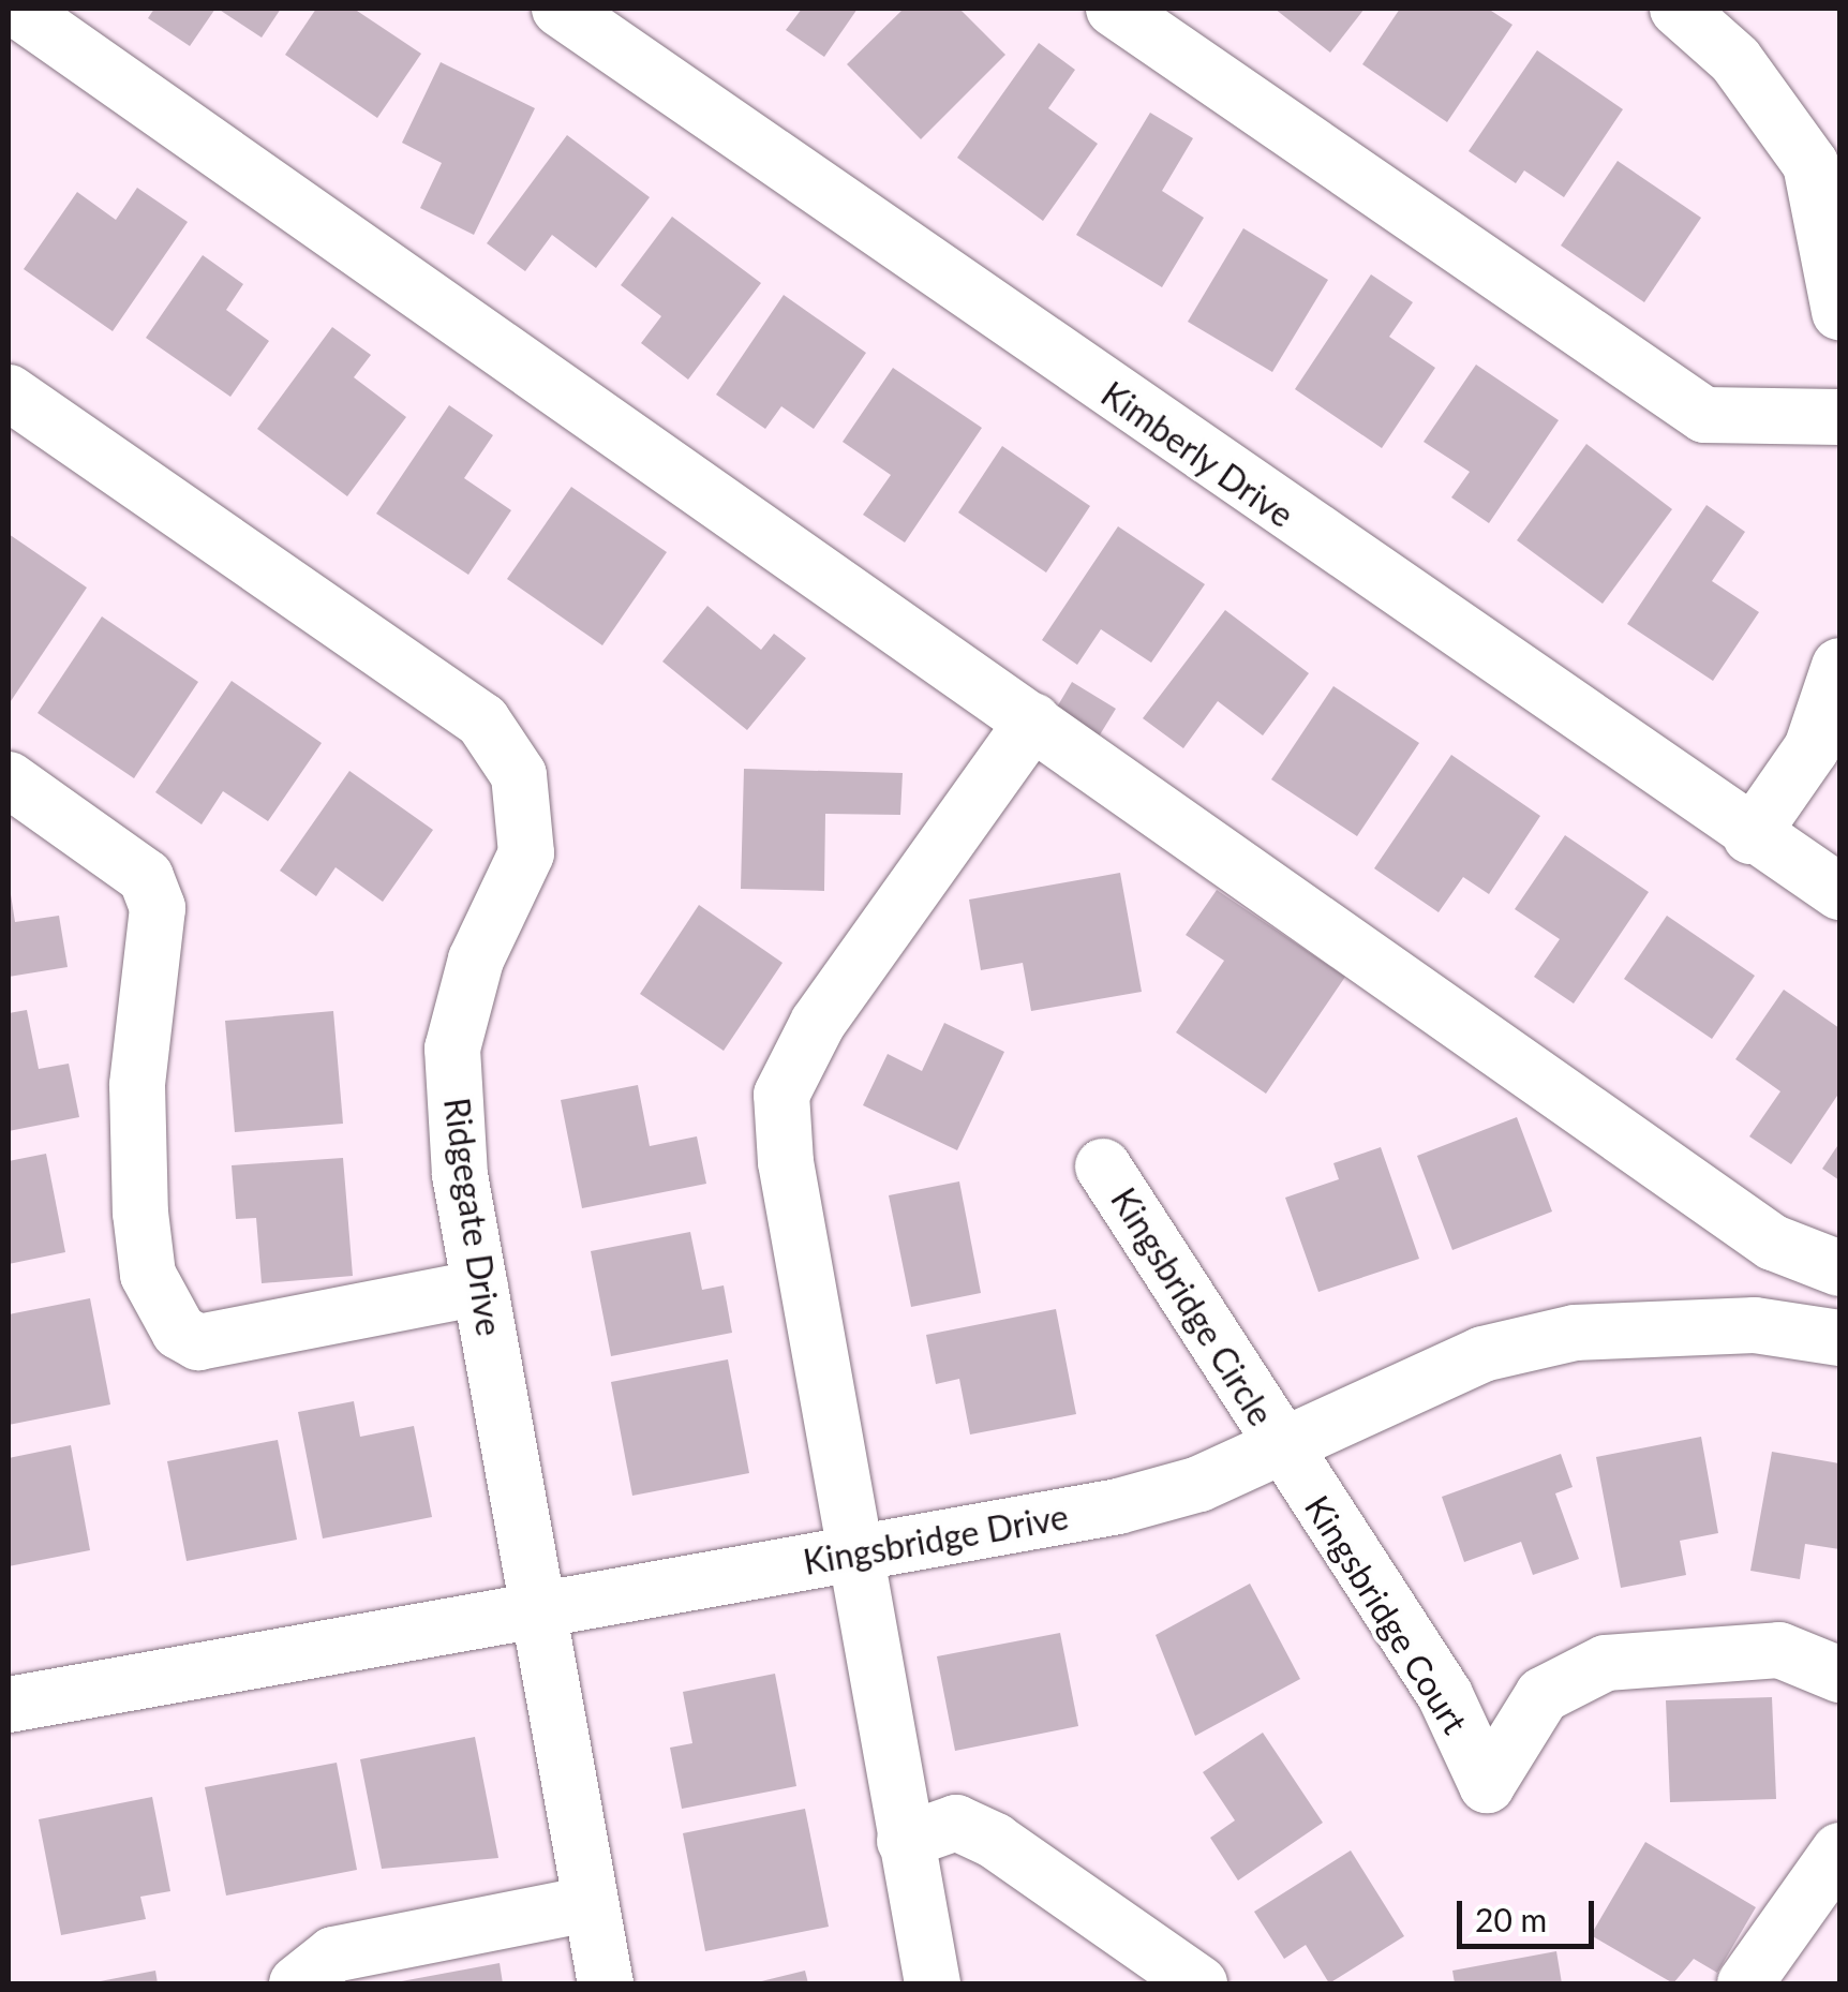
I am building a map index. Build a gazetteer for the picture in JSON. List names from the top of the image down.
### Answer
{
  "streets": {
    "street": [
      "Kimberly Drive",
      "Ridgegate Drive",
      "Kingsbridge Circle",
      "Kingsbridge Drive",
      "Kingsbridge Court"
    ]
  },
  "crossings": [
    ["Ridgegate Drive", "Kingsbridge Drive"],
    ["Kingsbridge Circle", "Kingsbridge Drive"],
    ["Kingsbridge Circle", "Kingsbridge Court"],
    ["Kingsbridge Drive", "Kingsbridge Court"]
  ],
  "scale_bar": "20 m"
}
